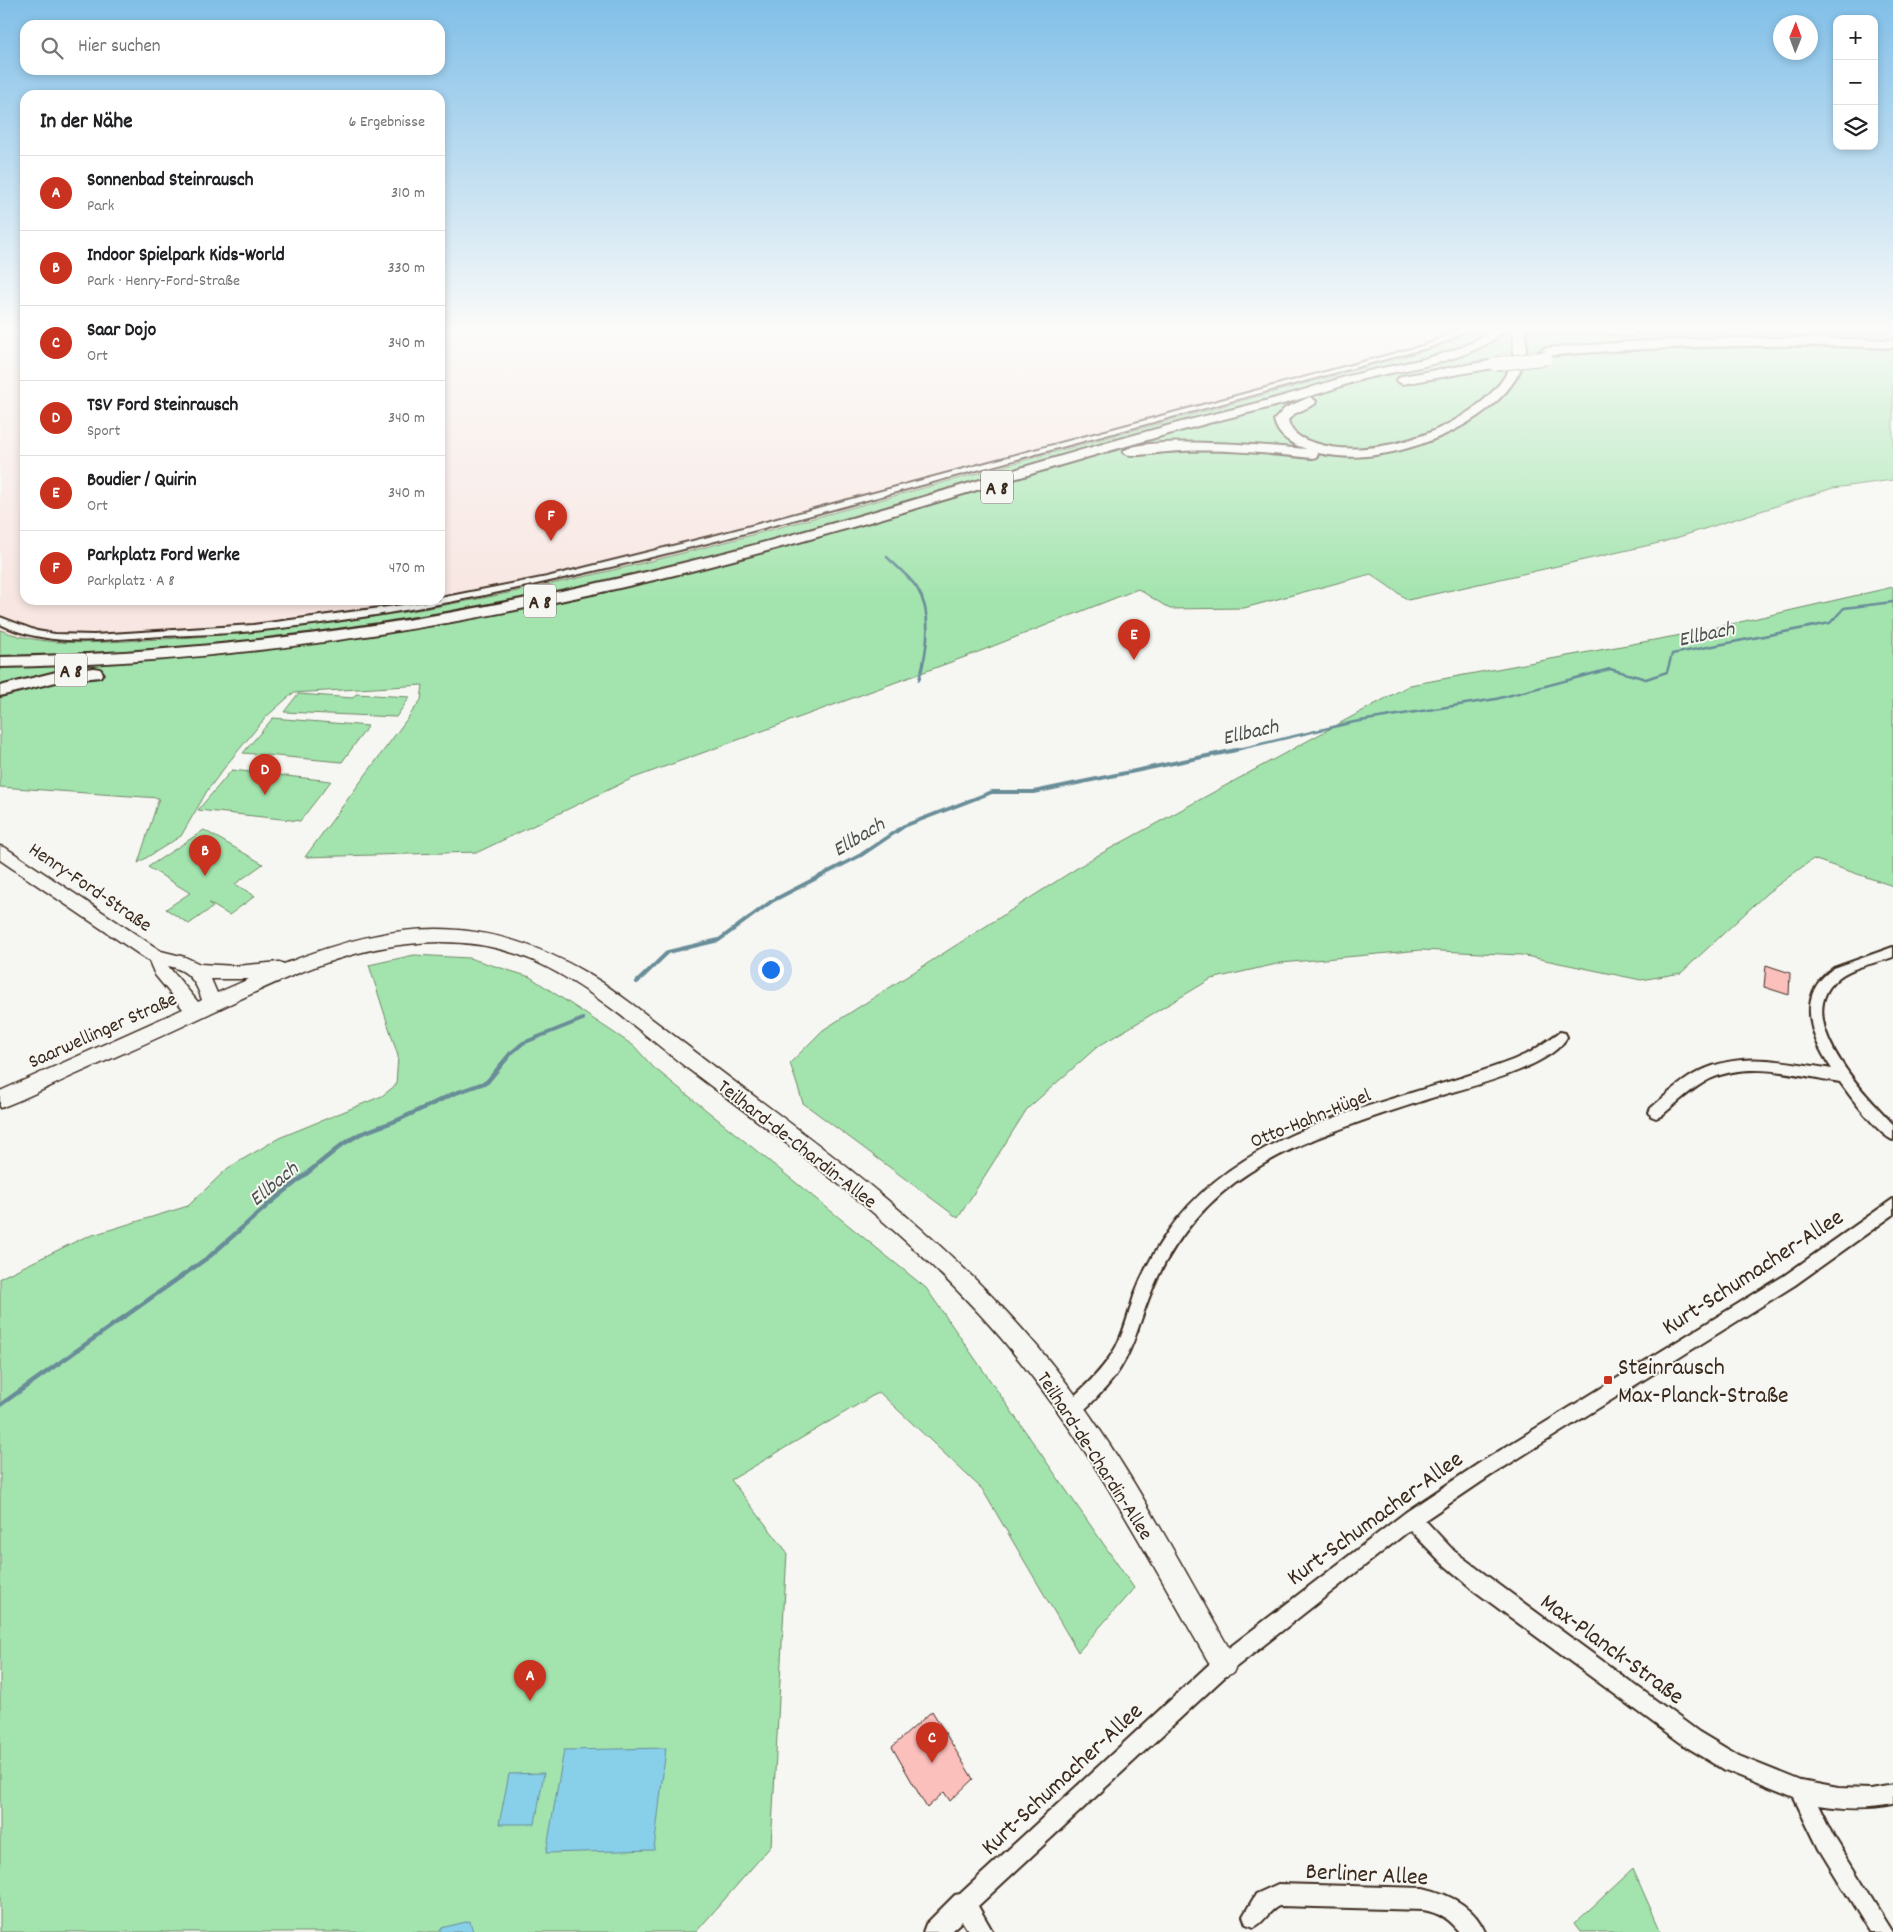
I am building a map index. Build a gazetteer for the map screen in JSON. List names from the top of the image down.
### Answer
{
  "streets": {
    "highway": ["A 8"],
    "street": [
      "Henry-Ford-Straße",
      "Saarwellinger Straße",
      "Otto-Hahn-Hügel",
      "Teilhard-de-Chardin-Allee",
      "Kurt-Schumacher-Allee",
      "Max-Planck-Straße",
      "Berliner Allee"
    ]
  },
  "crossings": [
    ["Henry-Ford-Straße", "Saarwellinger Straße"],
    ["Henry-Ford-Straße", "Teilhard-de-Chardin-Allee"],
    ["Saarwellinger Straße", "Teilhard-de-Chardin-Allee"],
    ["Otto-Hahn-Hügel", "Teilhard-de-Chardin-Allee"],
    ["Teilhard-de-Chardin-Allee", "Kurt-Schumacher-Allee"],
    ["Kurt-Schumacher-Allee", "Max-Planck-Straße"]
  ],
  "water": ["Ellbach"],
  "places": {
    "transit": ["Steinrausch Max-Planck-Straße"]
  },
  "north": "top",
  "page": {
    "map_buttons": ["+", "−"],
    "search": "Hier suchen",
    "heading": ["In der Nähe", "6 Ergebnisse"],
    "list": [
      {
        "mark": "A",
        "name": "Sonnenbad Steinrausch",
        "note": "Park",
        "value": "310 m"
      },
      {
        "mark": "B",
        "name": "Indoor Spielpark Kids-World",
        "note": "Park · Henry-Ford-Straße",
        "value": "330 m"
      },
      {
        "mark": "C",
        "name": "Saar Dojo",
        "note": "Ort",
        "value": "340 m"
      },
      {
        "mark": "D",
        "name": "TSV Ford Steinrausch",
        "note": "Sport",
        "value": "340 m"
      },
      {
        "mark": "E",
        "name": "Boudier / Quirin",
        "note": "Ort",
        "value": "340 m"
      },
      {
        "mark": "F",
        "name": "Parkplatz Ford Werke",
        "note": "Parkplatz · A 8",
        "value": "470 m"
      }
    ],
    "pins": [
      "F",
      "E",
      "D",
      "B",
      "A",
      "C"
    ]
  }
}
